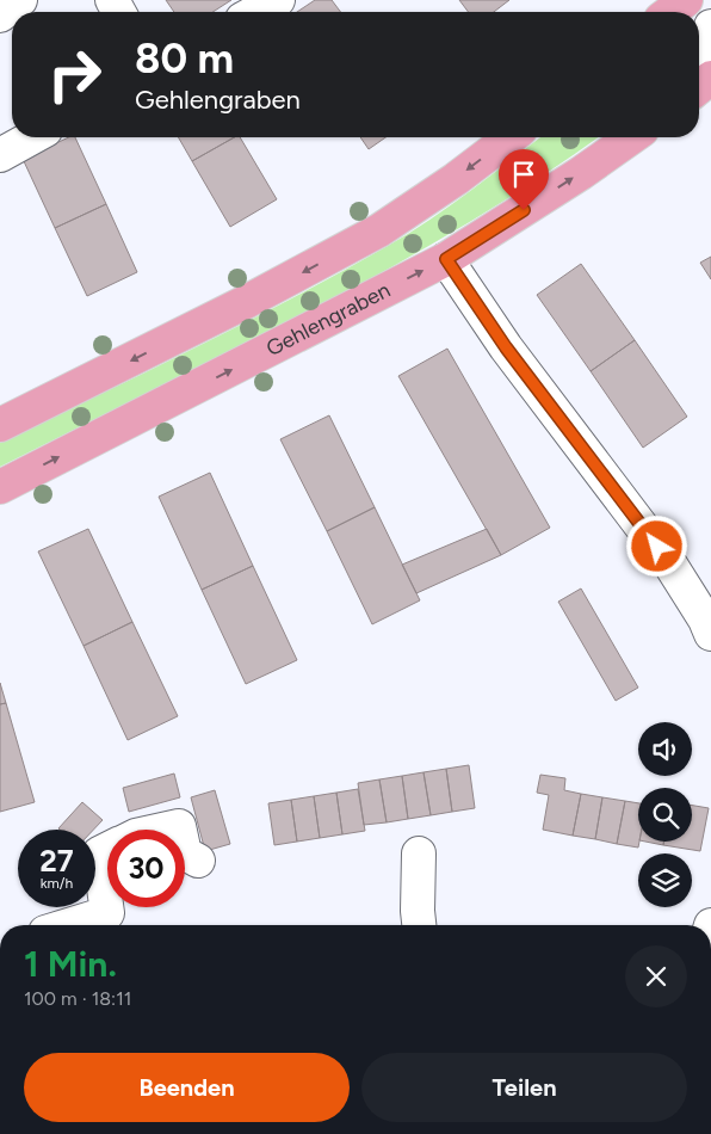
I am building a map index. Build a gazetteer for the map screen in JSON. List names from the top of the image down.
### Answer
{
  "streets": {
    "main road": ["Gehlengraben"]
  },
  "page": {
    "turn": ["80 m", "Gehlengraben"],
    "speed": "27 km/h",
    "limit": "30",
    "heading": ["1 Min.", "100 m · 18:11"],
    "buttons": ["Beenden", "Teilen"]
  }
}
